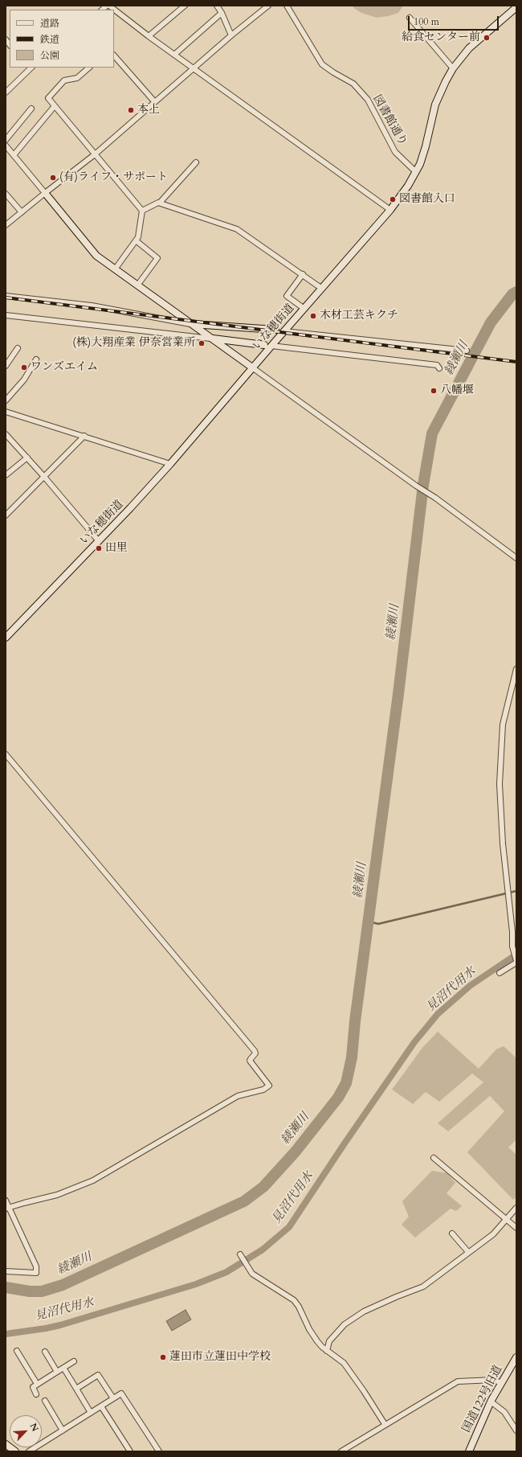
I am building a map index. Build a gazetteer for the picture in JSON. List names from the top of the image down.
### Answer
{
  "streets": {
    "street": ["図書館通り", "いな穂街道", "国道122号旧道"]
  },
  "crossings": [
    ["図書館通り", "いな穂街道"]
  ],
  "water": ["綾瀬川", "見沼代用水"],
  "places": [
    "給食センター前",
    "本上",
    "(有)ライフ・サポート",
    "図書館入口",
    "木材工芸キクチ",
    "(株)大翔産業 伊奈営業所",
    "ワンズエイム",
    "八幡堰",
    "田里",
    "蓮田市立蓮田中学校"
  ],
  "legend": ["道路", "鉄道", "公園"],
  "scale_bar": "100 m",
  "north": "top right"
}
